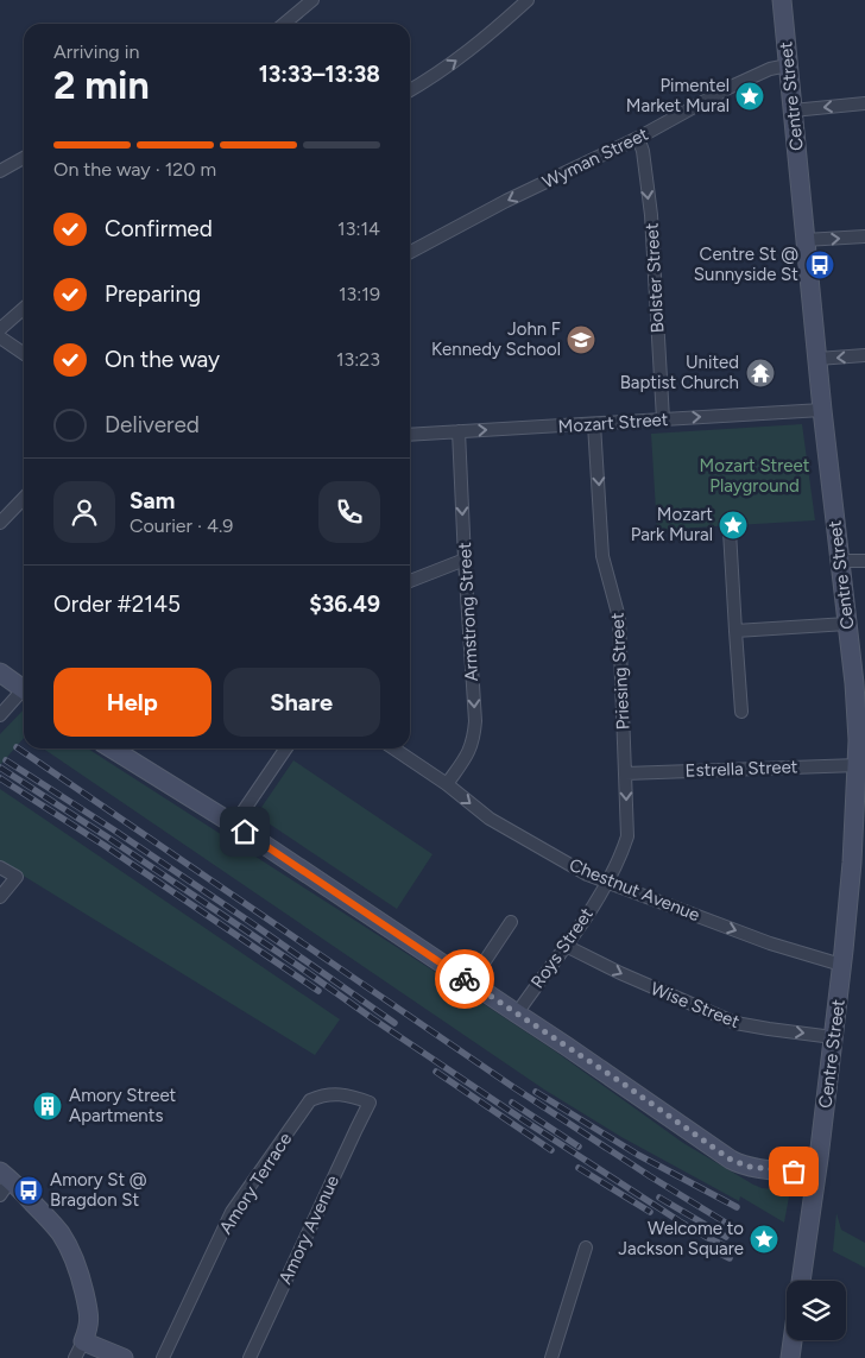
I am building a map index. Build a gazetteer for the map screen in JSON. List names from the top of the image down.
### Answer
{
  "streets": {
    "main road": ["Centre Street"],
    "street": [
      "Wyman Street",
      "Bolster Street",
      "Mozart Street",
      "Armstrong Street",
      "Priesing Street",
      "Estrella Street",
      "Chestnut Avenue",
      "Roys Street",
      "Wise Street",
      "Amory Terrace",
      "Amory Avenue"
    ]
  },
  "crossings": [
    ["Centre Street", "Wyman Street"],
    ["Centre Street", "Mozart Street"],
    ["Centre Street", "Estrella Street"],
    ["Centre Street", "Chestnut Avenue"],
    ["Centre Street", "Wise Street"],
    ["Wyman Street", "Bolster Street"],
    ["Bolster Street", "Mozart Street"],
    ["Mozart Street", "Armstrong Street"],
    ["Mozart Street", "Priesing Street"],
    ["Armstrong Street", "Chestnut Avenue"],
    ["Priesing Street", "Estrella Street"],
    ["Priesing Street", "Chestnut Avenue"],
    ["Priesing Street", "Roys Street"],
    ["Chestnut Avenue", "Roys Street"],
    ["Roys Street", "Wise Street"],
    ["Amory Terrace", "Amory Avenue"]
  ],
  "one_way": [
    "Wyman Street",
    "Bolster Street",
    "Mozart Street",
    "Armstrong Street",
    "Priesing Street",
    "Chestnut Avenue",
    "Wise Street"
  ],
  "parks": ["Mozart Street Playground"],
  "places": {
    "place": ["Pimentel Market Mural", "Mozart Park Mural", "Welcome to Jackson Square"],
    "bus stop": ["Centre St @ Sunnyside St", "Amory St @ Bragdon St"],
    "school or university": ["John F Kennedy School"],
    "temple": ["United Baptist Church"],
    "building": ["Amory Street Apartments"]
  },
  "page": {
    "heading": ["2 min", "Arriving in", "13:33–13:38"],
    "panel": [
      "Sam",
      "Courier · 4.9",
      "Order #2145",
      "$36.49"
    ],
    "bar": "On the way · 120 m",
    "list": [
      ["Confirmed", "13:14"],
      ["Preparing", "13:19"],
      ["On the way", "13:23"],
      "Delivered"
    ],
    "buttons": ["Help", "Share"]
  }
}
